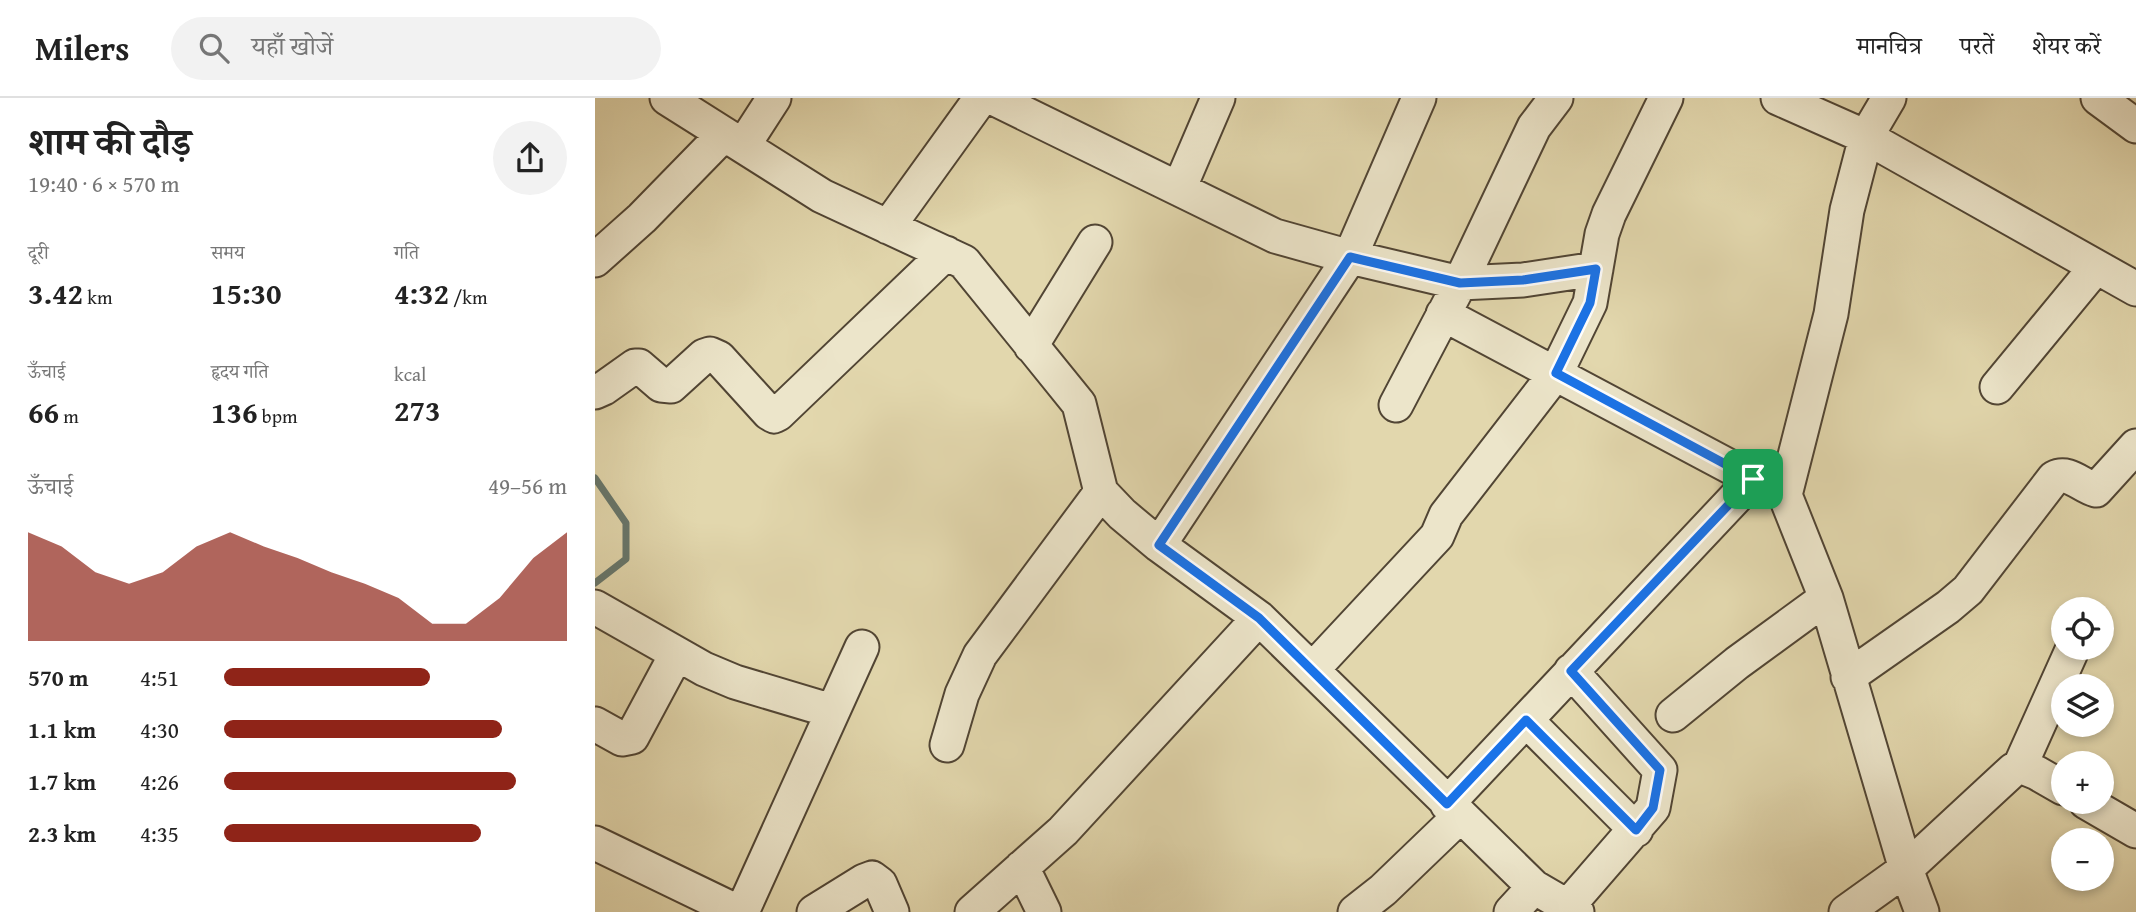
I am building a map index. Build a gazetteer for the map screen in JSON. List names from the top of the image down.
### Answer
{
  "page": {
    "header": "Milers",
    "search": "यहाँ खोजें",
    "nav": ["मानचित्र", "परतें", "शेयर करें"],
    "heading": ["शाम की दौड़", "19:40 · 6 × 570 m"],
    "stats": [
      ["दूरी", "3.42 km"],
      ["समय", "15:30"],
      ["गति", "4:32 /km"],
      ["ऊँचाई", "66 m"],
      ["हृदय गति", "136 bpm"],
      ["kcal", "273"]
    ],
    "chart": ["ऊँचाई", "49–56 m"],
    "map_buttons": ["+", "−"],
    "list": [
      {
        "name": "570 m",
        "note": "4:51"
      },
      {
        "name": "1.1 km",
        "note": "4:30"
      },
      {
        "name": "1.7 km",
        "note": "4:26"
      },
      {
        "name": "2.3 km",
        "note": "4:35"
      }
    ]
  }
}
